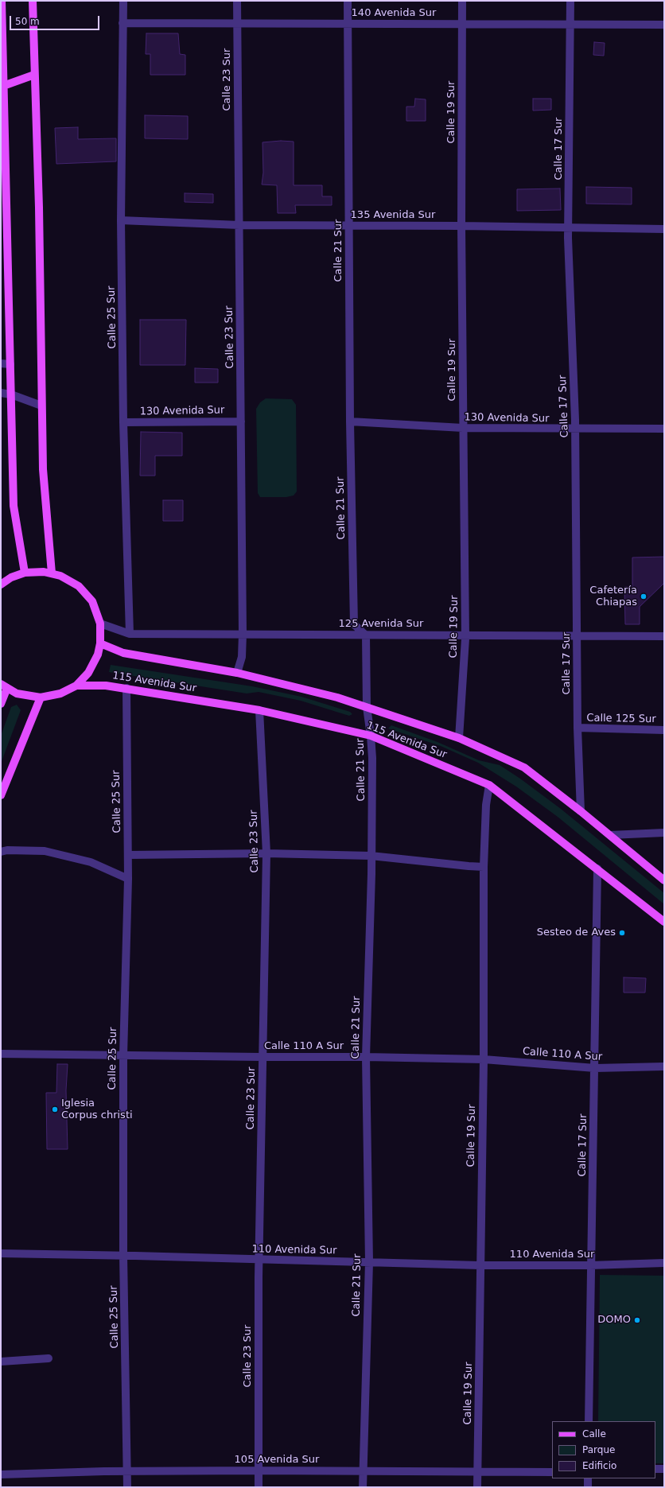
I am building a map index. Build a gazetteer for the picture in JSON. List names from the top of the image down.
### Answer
{
  "streets": {
    "main road": ["115 Avenida Sur"],
    "street": [
      "140 Avenida Sur",
      "Calle 23 Sur",
      "Calle 19 Sur",
      "Calle 17 Sur",
      "135 Avenida Sur",
      "Calle 21 Sur",
      "Calle 25 Sur",
      "130 Avenida Sur",
      "125 Avenida Sur",
      "Calle 125 Sur",
      "Calle 110 A Sur",
      "110 Avenida Sur",
      "105 Avenida Sur"
    ]
  },
  "crossings": [
    ["140 Avenida Sur", "Calle 23 Sur"],
    ["140 Avenida Sur", "Calle 19 Sur"],
    ["140 Avenida Sur", "Calle 17 Sur"],
    ["140 Avenida Sur", "Calle 21 Sur"],
    ["140 Avenida Sur", "Calle 25 Sur"],
    ["Calle 23 Sur", "135 Avenida Sur"],
    ["Calle 23 Sur", "130 Avenida Sur"],
    ["Calle 23 Sur", "125 Avenida Sur"],
    ["Calle 23 Sur", "115 Avenida Sur"],
    ["Calle 23 Sur", "Calle 110 A Sur"],
    ["Calle 23 Sur", "110 Avenida Sur"],
    ["Calle 23 Sur", "105 Avenida Sur"],
    ["Calle 19 Sur", "135 Avenida Sur"],
    ["Calle 19 Sur", "130 Avenida Sur"],
    ["Calle 19 Sur", "125 Avenida Sur"],
    ["Calle 19 Sur", "115 Avenida Sur"],
    ["Calle 19 Sur", "Calle 110 A Sur"],
    ["Calle 19 Sur", "110 Avenida Sur"],
    ["Calle 19 Sur", "105 Avenida Sur"],
    ["Calle 17 Sur", "135 Avenida Sur"],
    ["Calle 17 Sur", "130 Avenida Sur"],
    ["Calle 17 Sur", "125 Avenida Sur"],
    ["Calle 17 Sur", "115 Avenida Sur"],
    ["Calle 17 Sur", "Calle 125 Sur"],
    ["Calle 17 Sur", "Calle 110 A Sur"],
    ["Calle 17 Sur", "110 Avenida Sur"],
    ["135 Avenida Sur", "Calle 21 Sur"],
    ["135 Avenida Sur", "Calle 25 Sur"],
    ["Calle 21 Sur", "130 Avenida Sur"],
    ["Calle 21 Sur", "125 Avenida Sur"],
    ["Calle 21 Sur", "115 Avenida Sur"],
    ["Calle 21 Sur", "Calle 110 A Sur"],
    ["Calle 21 Sur", "110 Avenida Sur"],
    ["Calle 21 Sur", "105 Avenida Sur"],
    ["Calle 25 Sur", "130 Avenida Sur"],
    ["Calle 25 Sur", "125 Avenida Sur"],
    ["Calle 25 Sur", "115 Avenida Sur"],
    ["Calle 25 Sur", "Calle 110 A Sur"],
    ["Calle 25 Sur", "110 Avenida Sur"],
    ["Calle 25 Sur", "105 Avenida Sur"]
  ],
  "places": [
    "Cafetería Chiapas",
    "Sesteo de Aves",
    "Iglesia Corpus christi",
    "DOMO"
  ],
  "legend": ["Calle", "Parque", "Edificio"],
  "scale_bar": "50 m"
}
